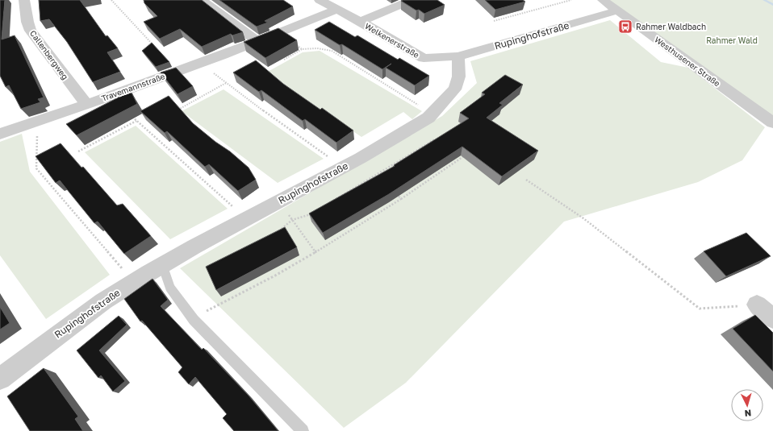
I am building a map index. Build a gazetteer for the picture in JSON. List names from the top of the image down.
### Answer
{
  "streets": {
    "street": [
      "Rupinghofstraße",
      "Welkenerstraße",
      "Callenbergweg",
      "Westhusener Straße",
      "Travemannstraße"
    ]
  },
  "crossings": [
    ["Rupinghofstraße", "Welkenerstraße"],
    ["Rupinghofstraße", "Westhusener Straße"],
    ["Welkenerstraße", "Travemannstraße"],
    ["Callenbergweg", "Travemannstraße"]
  ],
  "parks": ["Rahmer Wald"],
  "places": {
    "bus stop": ["Rahmer Waldbach"]
  },
  "north": "bottom"
}
